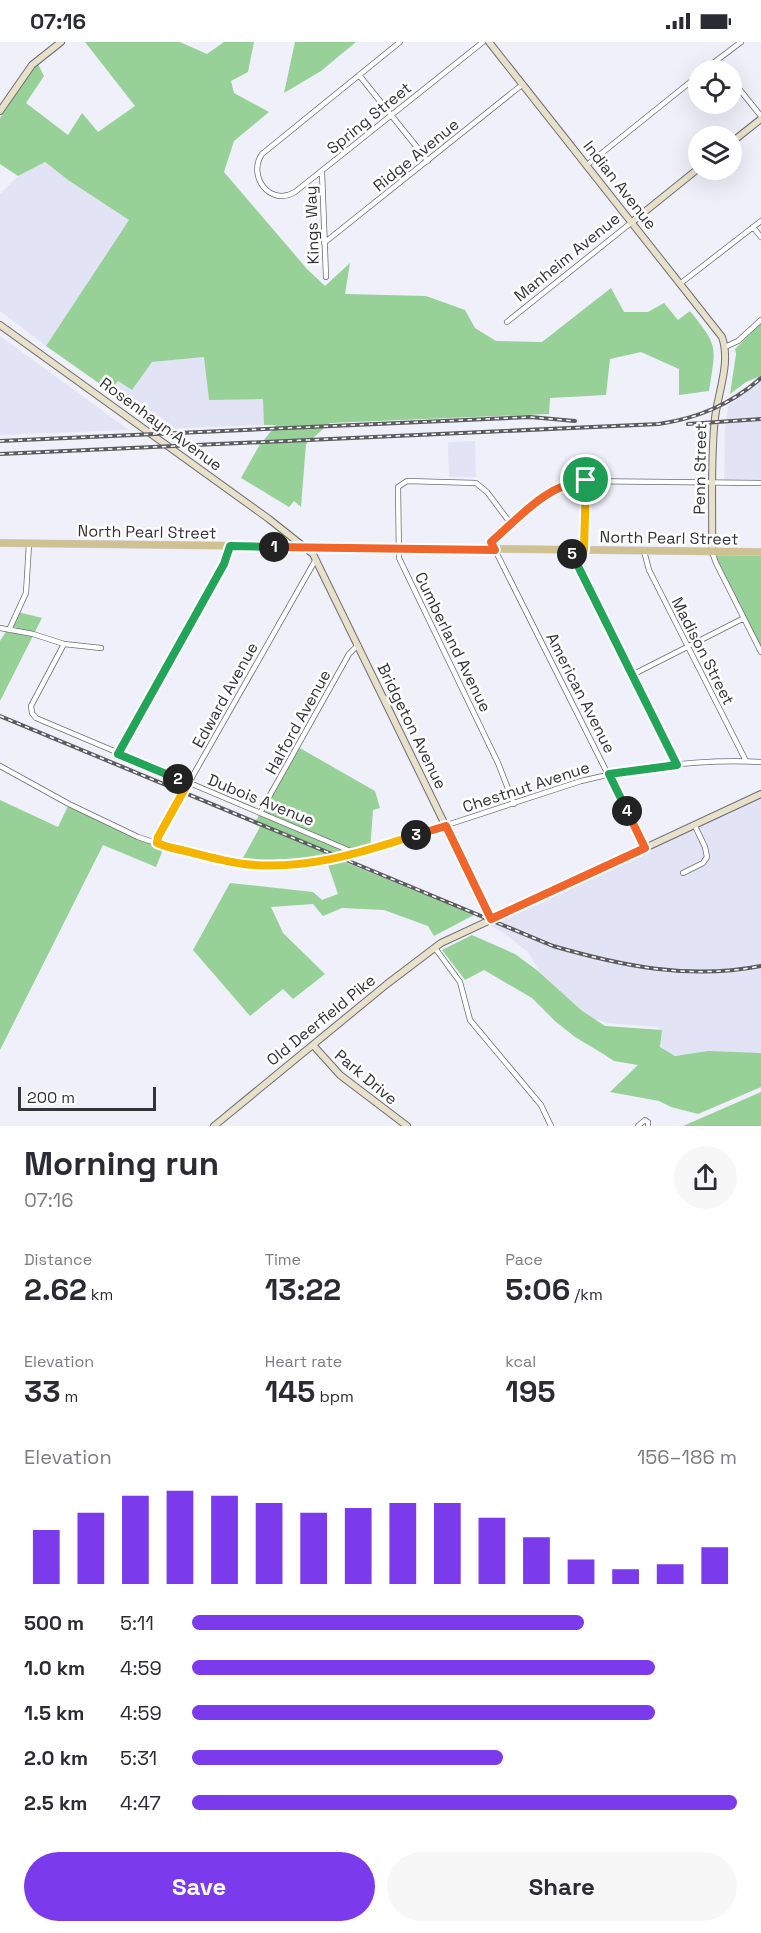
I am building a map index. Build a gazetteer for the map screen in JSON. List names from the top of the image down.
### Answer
{
  "streets": {
    "main road": ["North Pearl Street"],
    "street": [
      "Spring Street",
      "Ridge Avenue",
      "Indian Avenue",
      "Kings Way",
      "Manheim Avenue",
      "Rosenhayn Avenue",
      "Penn Street",
      "Cumberland Avenue",
      "Madison Street",
      "American Avenue",
      "Edward Avenue",
      "Halford Avenue",
      "Bridgeton Avenue",
      "Chestnut Avenue",
      "Dubois Avenue",
      "Old Deerfield Pike",
      "Park Drive"
    ]
  },
  "crossings": [
    ["Spring Street", "Kings Way"],
    ["Ridge Avenue", "Indian Avenue"],
    ["Ridge Avenue", "Kings Way"],
    ["Indian Avenue", "Manheim Avenue"],
    ["Indian Avenue", "Penn Street"],
    ["Rosenhayn Avenue", "North Pearl Street"],
    ["Rosenhayn Avenue", "Bridgeton Avenue"],
    ["Penn Street", "North Pearl Street"],
    ["North Pearl Street", "Cumberland Avenue"],
    ["North Pearl Street", "Madison Street"],
    ["North Pearl Street", "American Avenue"],
    ["North Pearl Street", "Bridgeton Avenue"],
    ["Cumberland Avenue", "Chestnut Avenue"],
    ["Madison Street", "Chestnut Avenue"],
    ["American Avenue", "Chestnut Avenue"],
    ["American Avenue", "Old Deerfield Pike"],
    ["Edward Avenue", "Bridgeton Avenue"],
    ["Edward Avenue", "Chestnut Avenue"],
    ["Edward Avenue", "Dubois Avenue"],
    ["Halford Avenue", "Bridgeton Avenue"],
    ["Halford Avenue", "Dubois Avenue"],
    ["Bridgeton Avenue", "Chestnut Avenue"],
    ["Bridgeton Avenue", "Old Deerfield Pike"],
    ["Chestnut Avenue", "Dubois Avenue"],
    ["Old Deerfield Pike", "Park Drive"]
  ],
  "scale_bar": "200 m",
  "page": {
    "status": "07:16",
    "pins": [
      "1",
      "5",
      "2",
      "4",
      "3"
    ],
    "scale": "200 m",
    "heading": ["Morning run", "07:16"],
    "stats": [
      ["Distance", "2.62 km"],
      ["Time", "13:22"],
      ["Pace", "5:06 /km"],
      ["Elevation", "33 m"],
      ["Heart rate", "145 bpm"],
      ["kcal", "195"]
    ],
    "chart": ["Elevation", "156–186 m"],
    "list": [
      {
        "name": "500 m",
        "note": "5:11"
      },
      {
        "name": "1.0 km",
        "note": "4:59"
      },
      {
        "name": "1.5 km",
        "note": "4:59"
      },
      {
        "name": "2.0 km",
        "note": "5:31"
      },
      {
        "name": "2.5 km",
        "note": "4:47"
      }
    ],
    "buttons": ["Save", "Share"]
  }
}
